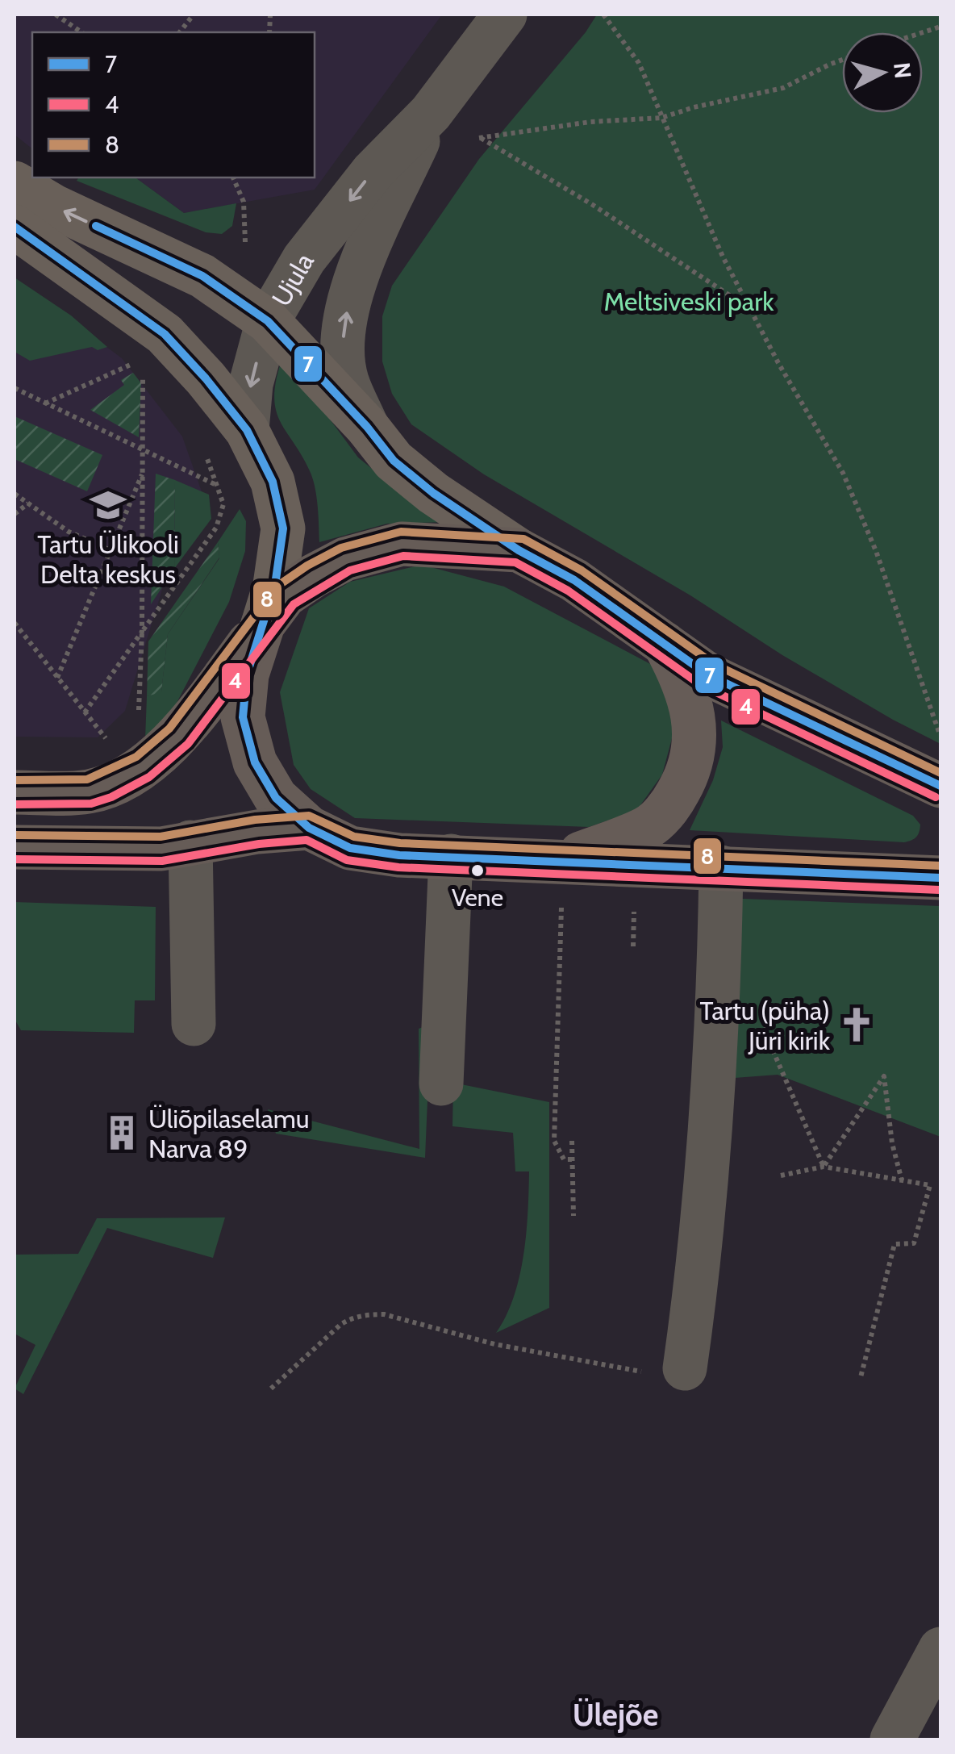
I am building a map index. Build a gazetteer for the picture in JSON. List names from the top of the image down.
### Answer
{
  "streets": {
    "street": ["Ujula"]
  },
  "districts": ["Ülejõe"],
  "parks": ["Meltsiveski park"],
  "places": {
    "school or university": ["Tartu Ülikooli Delta keskus"],
    "other": ["Vene"],
    "church": ["Tartu (püha) Jüri kirik"],
    "building": ["Üliõpilaselamu Narva 89"]
  },
  "lines": ["transit line 7", "transit line 8", "transit line 4"],
  "legend": ["7", "4", "8"],
  "north": "right"
}
